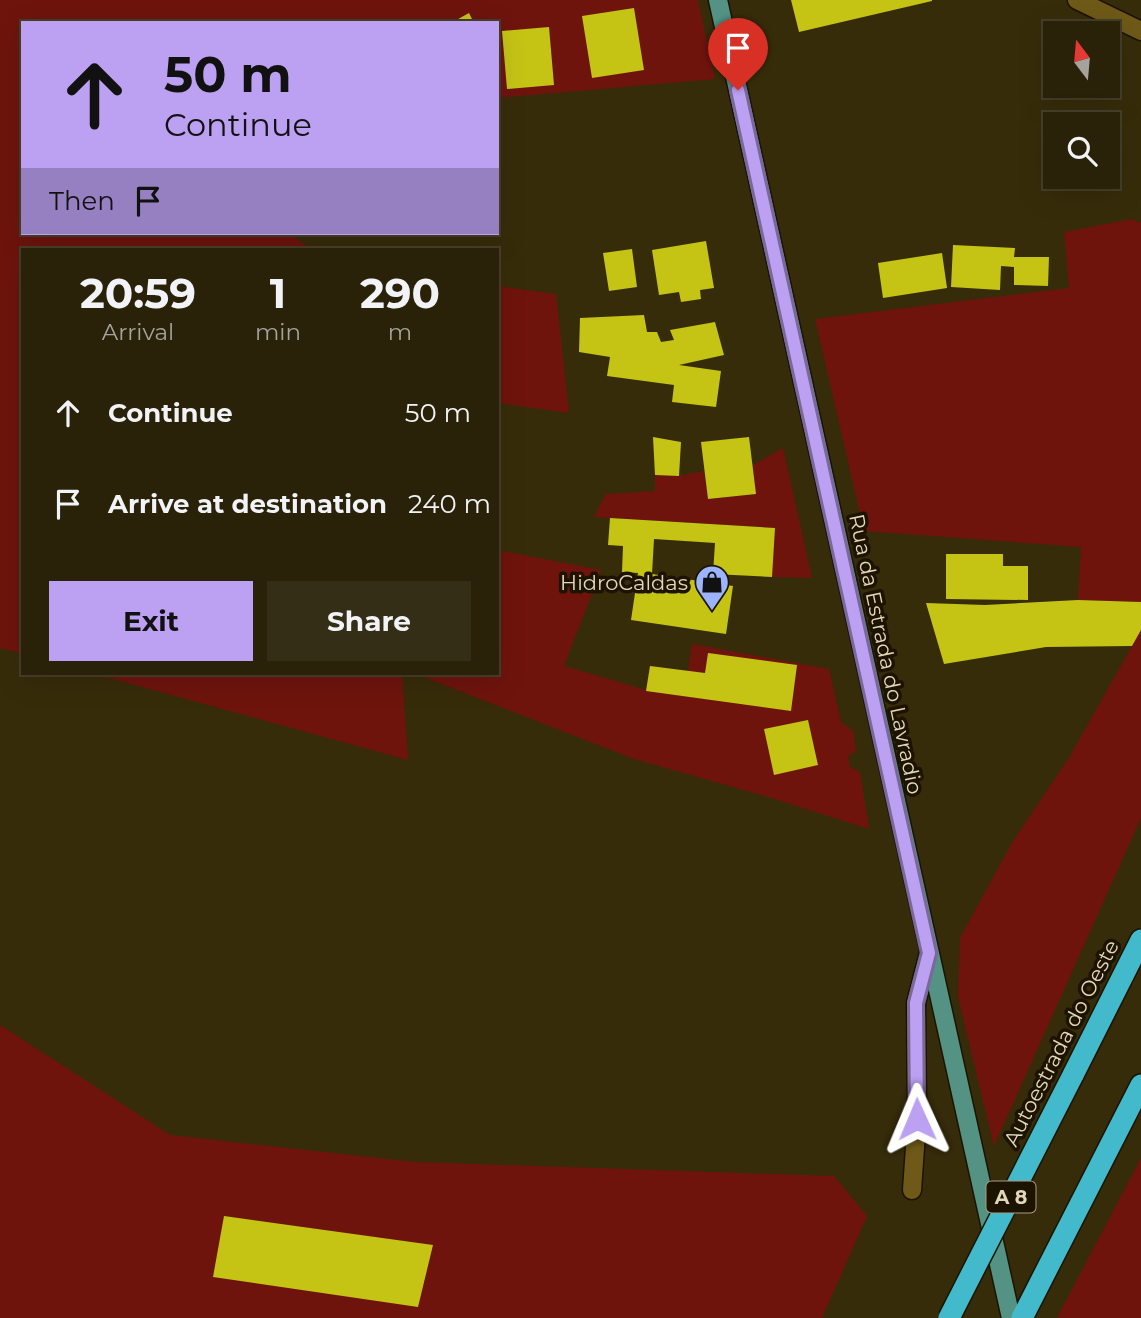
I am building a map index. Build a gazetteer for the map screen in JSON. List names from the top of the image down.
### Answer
{
  "streets": {
    "highway": ["Autoestrada do Oeste", "A 8"],
    "main road": ["Rua da Estrada do Lavradio"]
  },
  "places": {
    "shop": ["HidroCaldas"]
  },
  "north": "top",
  "page": {
    "turn": ["50 m", "Continue"],
    "then": "Then",
    "eta": [
      "20:59",
      "Arrival",
      "1",
      "min",
      "290",
      "m"
    ],
    "list": [
      {
        "name": "Continue",
        "value": "50 m"
      },
      {
        "name": "Arrive at destination",
        "value": "240 m"
      }
    ],
    "buttons": ["Exit", "Share"]
  }
}
